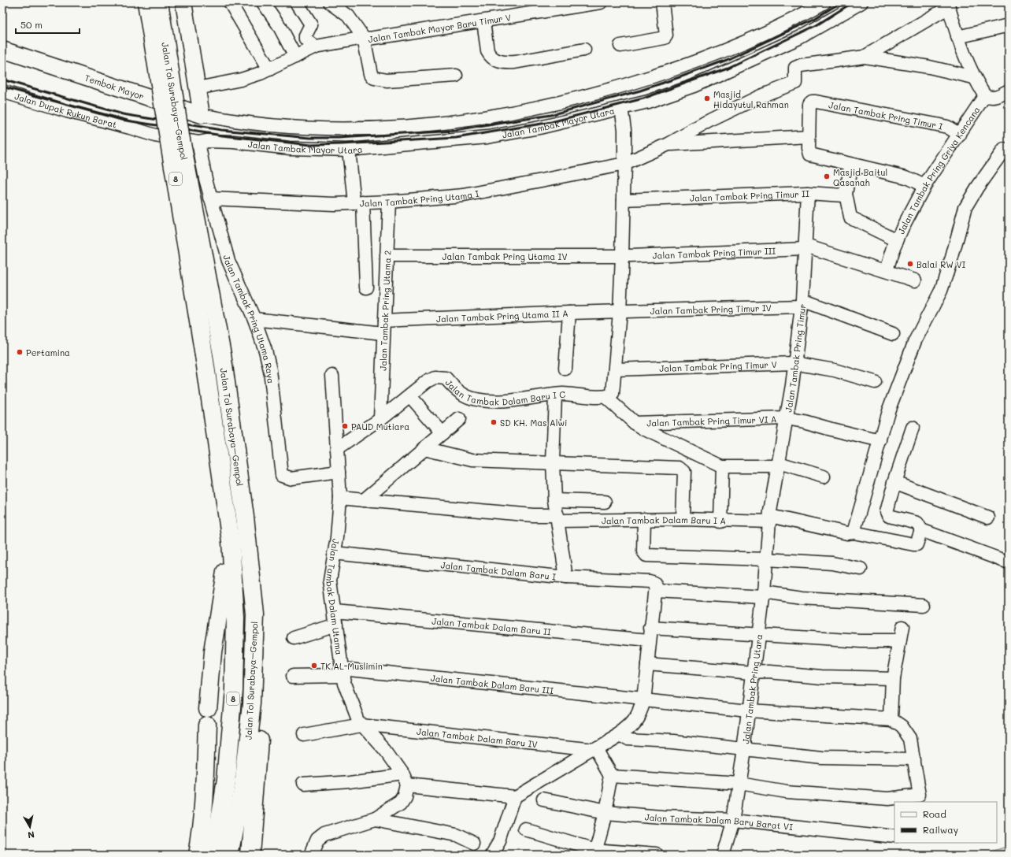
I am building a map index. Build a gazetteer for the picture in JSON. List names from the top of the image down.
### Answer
{
  "streets": {
    "highway": ["Jalan Tol Surabaya–Gempol", "8"],
    "main road": ["Tembok Mayor"],
    "street": [
      "Jalan Tambak Mayor Baru Timur V",
      "Jalan Dupak Rukun Barat",
      "Jalan Tambak Pring Timur I",
      "Jalan Tambak Mayor Utara",
      "Jalan Tambak Pring Griya Kencana",
      "Jalan Tambak Pring Timur II",
      "Jalan Tambak Pring Utama I",
      "Jalan Tambak Pring Timur III",
      "Jalan Tambak Pring Utama IV",
      "Jalan Tambak Pring Timur IV",
      "Jalan Tambak Pring Utama 2",
      "Jalan Tambak Pring Utama II A",
      "Jalan Tambak Pring Utama Raya",
      "Jalan Tambak Pring Timur",
      "Jalan Tambak Pring Timur V",
      "Jalan Tambak Dalam Baru I C",
      "Jalan Tambak Pring Timur VI A",
      "Jalan Tambak Dalam Baru I A",
      "Jalan Tambak Dalam Baru I",
      "Jalan Tambak Dalam Utama",
      "Jalan Tambak Dalam Baru II",
      "Jalan Tambak Dalam Baru III",
      "Jalan Tambak Pring Utara",
      "Jalan Tambak Dalam Baru IV",
      "Jalan Tambak Dalam Baru Barat VI"
    ]
  },
  "crossings": [
    ["Jalan Dupak Rukun Barat", "Jalan Tambak Mayor Utara"],
    ["Jalan Dupak Rukun Barat", "Jalan Tambak Pring Utama Raya"],
    ["Jalan Tambak Pring Timur I", "Jalan Tambak Pring Griya Kencana"],
    ["Jalan Tambak Mayor Utara", "Jalan Tambak Pring Utama Raya"],
    ["Jalan Tambak Pring Griya Kencana", "Jalan Tambak Pring Timur III"],
    ["Jalan Tambak Pring Timur II", "Jalan Tambak Pring Timur"],
    ["Jalan Tambak Pring Utama I", "Jalan Tambak Pring Utama 2"],
    ["Jalan Tambak Pring Utama I", "Jalan Tambak Pring Utama Raya"],
    ["Jalan Tambak Pring Timur III", "Jalan Tambak Pring Utama IV"],
    ["Jalan Tambak Pring Timur III", "Jalan Tambak Pring Timur"],
    ["Jalan Tambak Pring Utama IV", "Jalan Tambak Pring Utama 2"],
    ["Jalan Tambak Pring Timur IV", "Jalan Tambak Pring Utama II A"],
    ["Jalan Tambak Pring Timur IV", "Jalan Tambak Pring Timur"],
    ["Jalan Tambak Pring Utama 2", "Jalan Tambak Pring Utama II A"],
    ["Jalan Tambak Pring Utama 2", "Jalan Tambak Dalam Baru I C"],
    ["Jalan Tambak Pring Utama II A", "Jalan Tambak Pring Utama Raya"],
    ["Jalan Tambak Pring Utama Raya", "Jalan Tambak Dalam Utama"],
    ["Jalan Tambak Pring Timur", "Jalan Tambak Pring Timur V"],
    ["Jalan Tambak Pring Timur", "Jalan Tambak Pring Timur VI A"],
    ["Jalan Tambak Pring Timur", "Jalan Tambak Dalam Baru I A"],
    ["Jalan Tambak Pring Timur", "Jalan Tambak Pring Utara"],
    ["Jalan Tambak Dalam Baru I C", "Jalan Tambak Dalam Utama"],
    ["Jalan Tambak Dalam Baru I A", "Jalan Tambak Dalam Utama"],
    ["Jalan Tambak Dalam Baru I A", "Jalan Tambak Pring Utara"],
    ["Jalan Tambak Dalam Baru I", "Jalan Tambak Dalam Utama"],
    ["Jalan Tambak Dalam Utama", "Jalan Tambak Dalam Baru II"],
    ["Jalan Tambak Dalam Utama", "Jalan Tambak Dalam Baru III"],
    ["Jalan Tambak Dalam Utama", "Jalan Tambak Dalam Baru IV"],
    ["Jalan Tambak Dalam Baru III", "Jalan Tambak Pring Utara"],
    ["Jalan Tambak Pring Utara", "Jalan Tambak Dalam Baru Barat VI"]
  ],
  "places": [
    "Masjid Hidayutul Rahman",
    "Masjid Baitul Qasanah",
    "Balai RW VI",
    "Pertamina",
    "SD KH. Mas Alwi",
    "PAUD Mutiara",
    "TK AL-Muslimin"
  ],
  "legend": ["Road", "Railway"],
  "scale_bar": "50 m",
  "north": "bottom"
}
